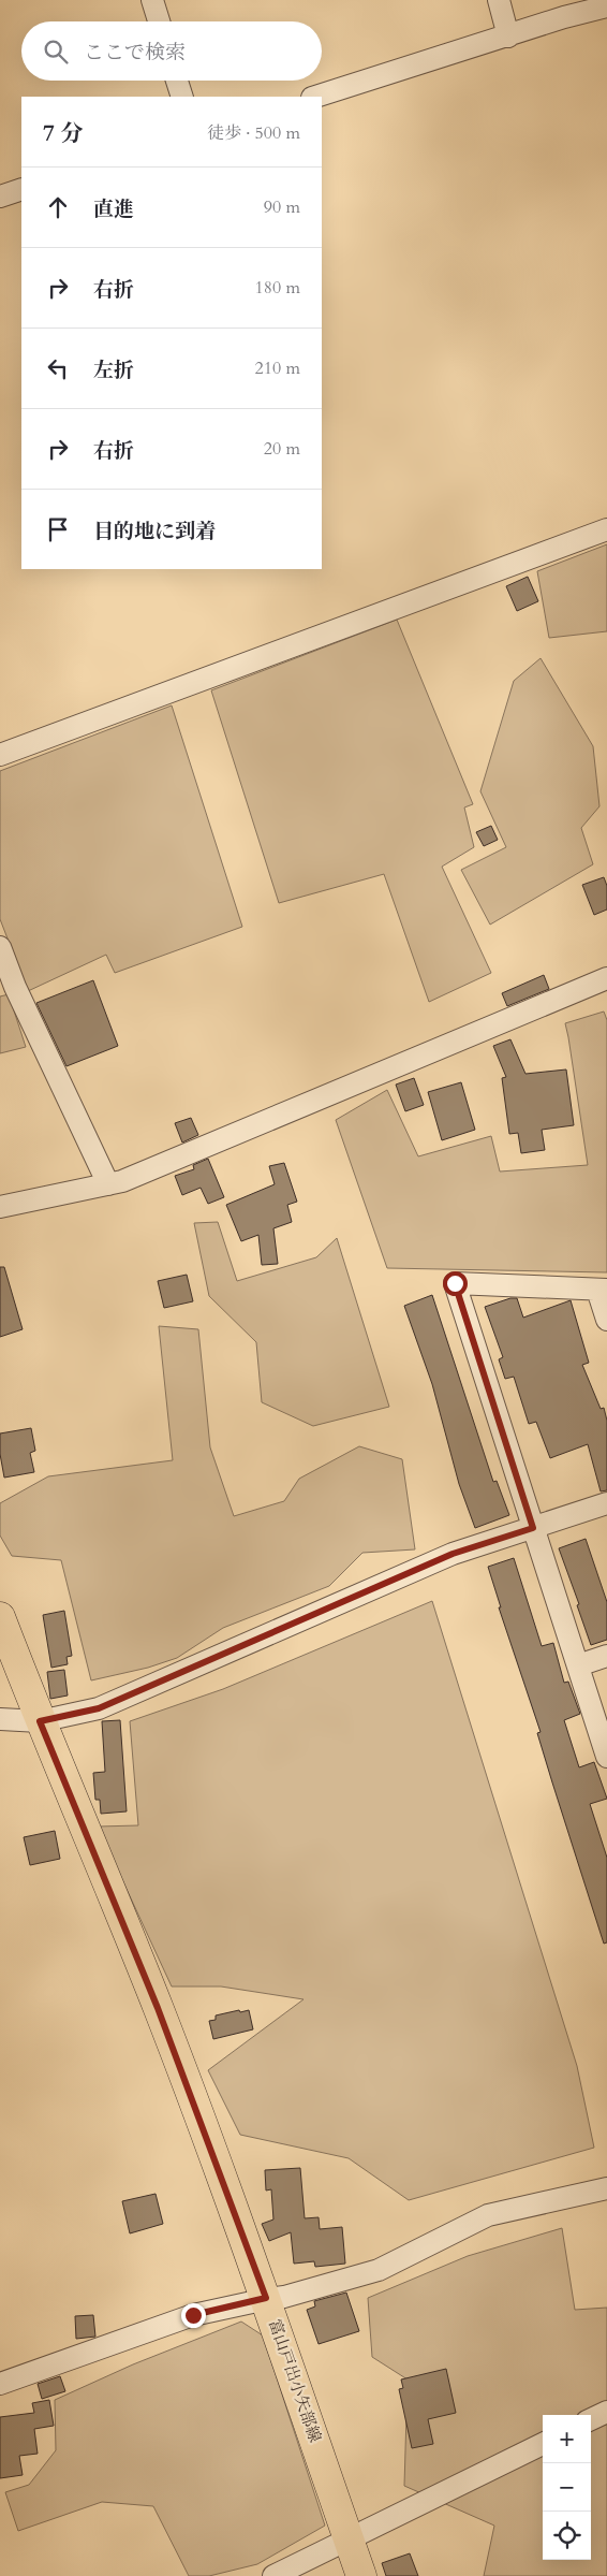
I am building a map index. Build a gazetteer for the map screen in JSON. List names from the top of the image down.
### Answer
{
  "streets": {
    "main road": ["富山戸出小矢部線"]
  },
  "page": {
    "search": "ここで検索",
    "heading": ["7 分", "徒歩 · 500 m"],
    "list": [
      ["直進", "90 m"],
      ["右折", "180 m"],
      ["左折", "210 m"],
      ["右折", "20 m"],
      "目的地に到着"
    ],
    "map_buttons": ["+", "−"]
  }
}
